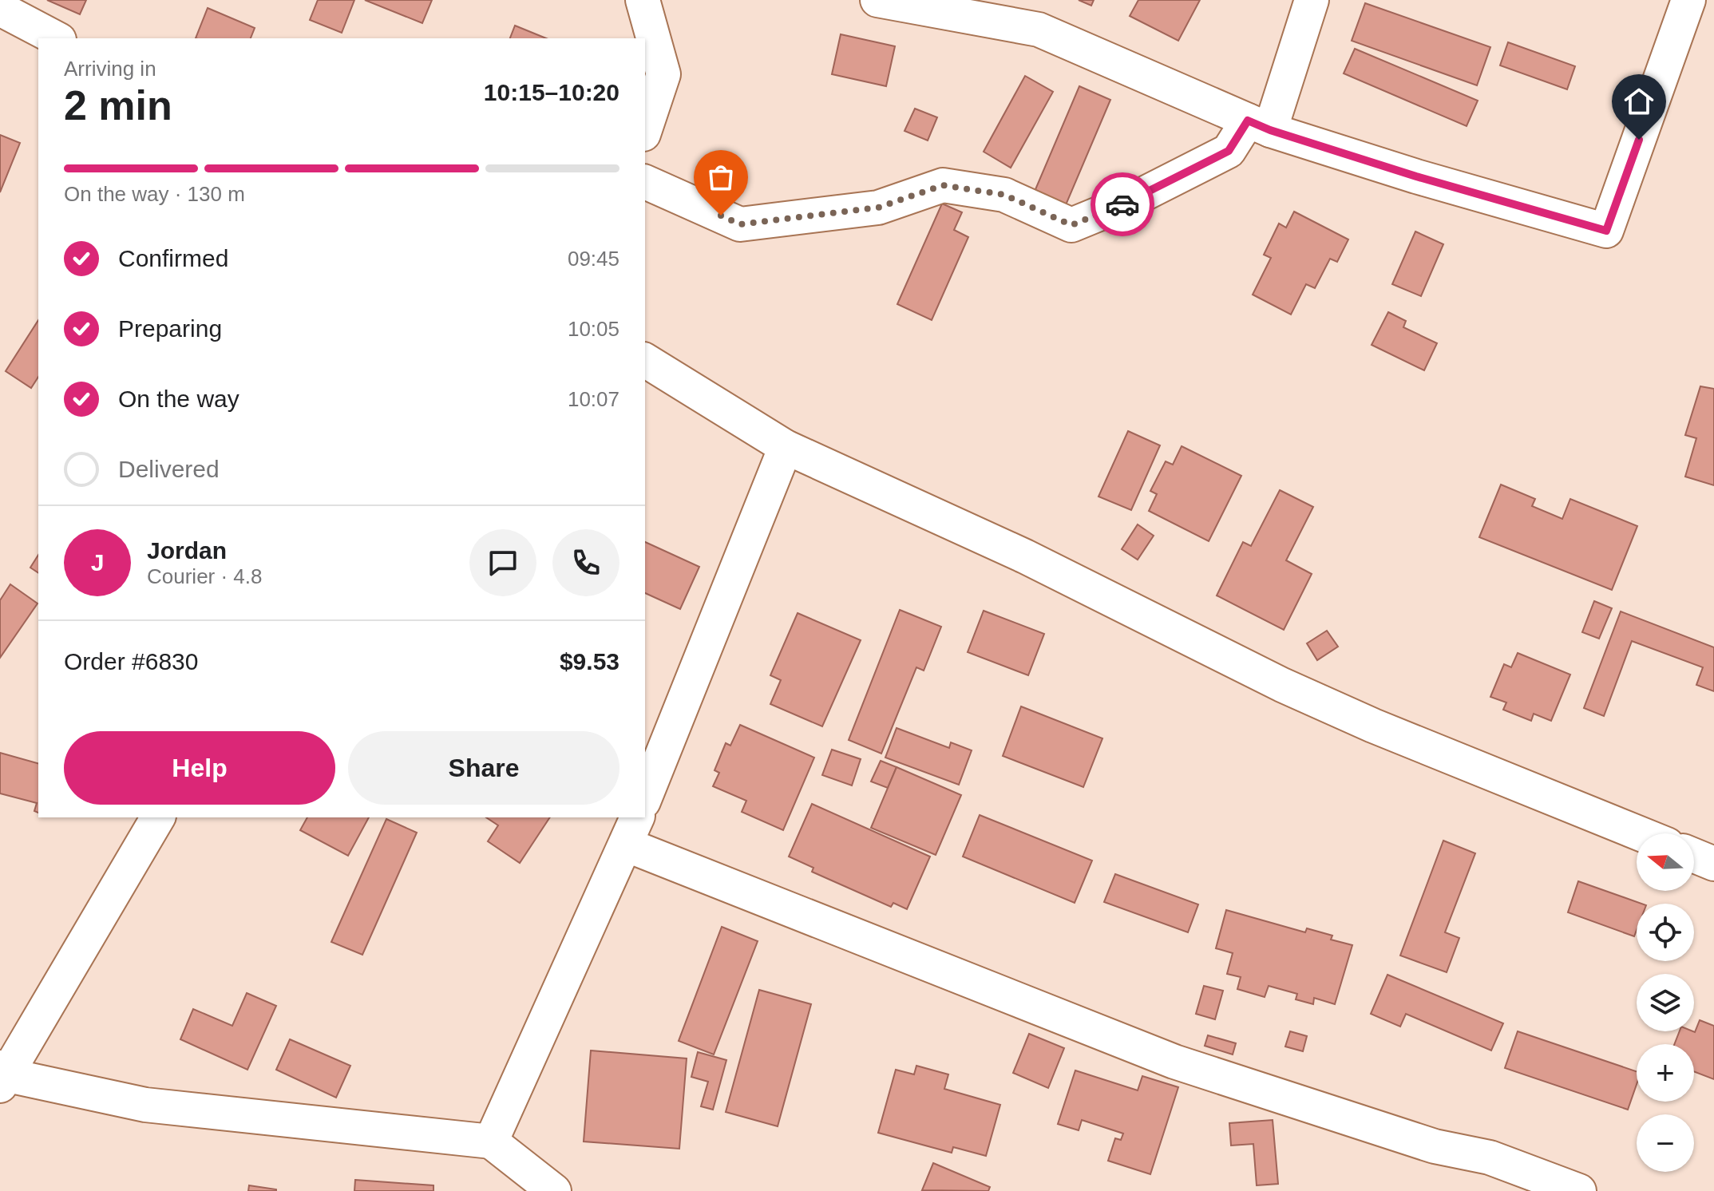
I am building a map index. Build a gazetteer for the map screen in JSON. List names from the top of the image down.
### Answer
{
  "north": "left",
  "page": {
    "heading": ["2 min", "Arriving in", "10:15–10:20"],
    "panel": [
      "Jordan",
      "Courier · 4.8",
      "Order #6830",
      "$9.53"
    ],
    "bar": "On the way · 130 m",
    "list": [
      ["Confirmed", "09:45"],
      ["Preparing", "10:05"],
      ["On the way", "10:07"],
      "Delivered"
    ],
    "round": "J",
    "buttons": ["Help", "Share"],
    "map_buttons": ["+", "−"]
  }
}
